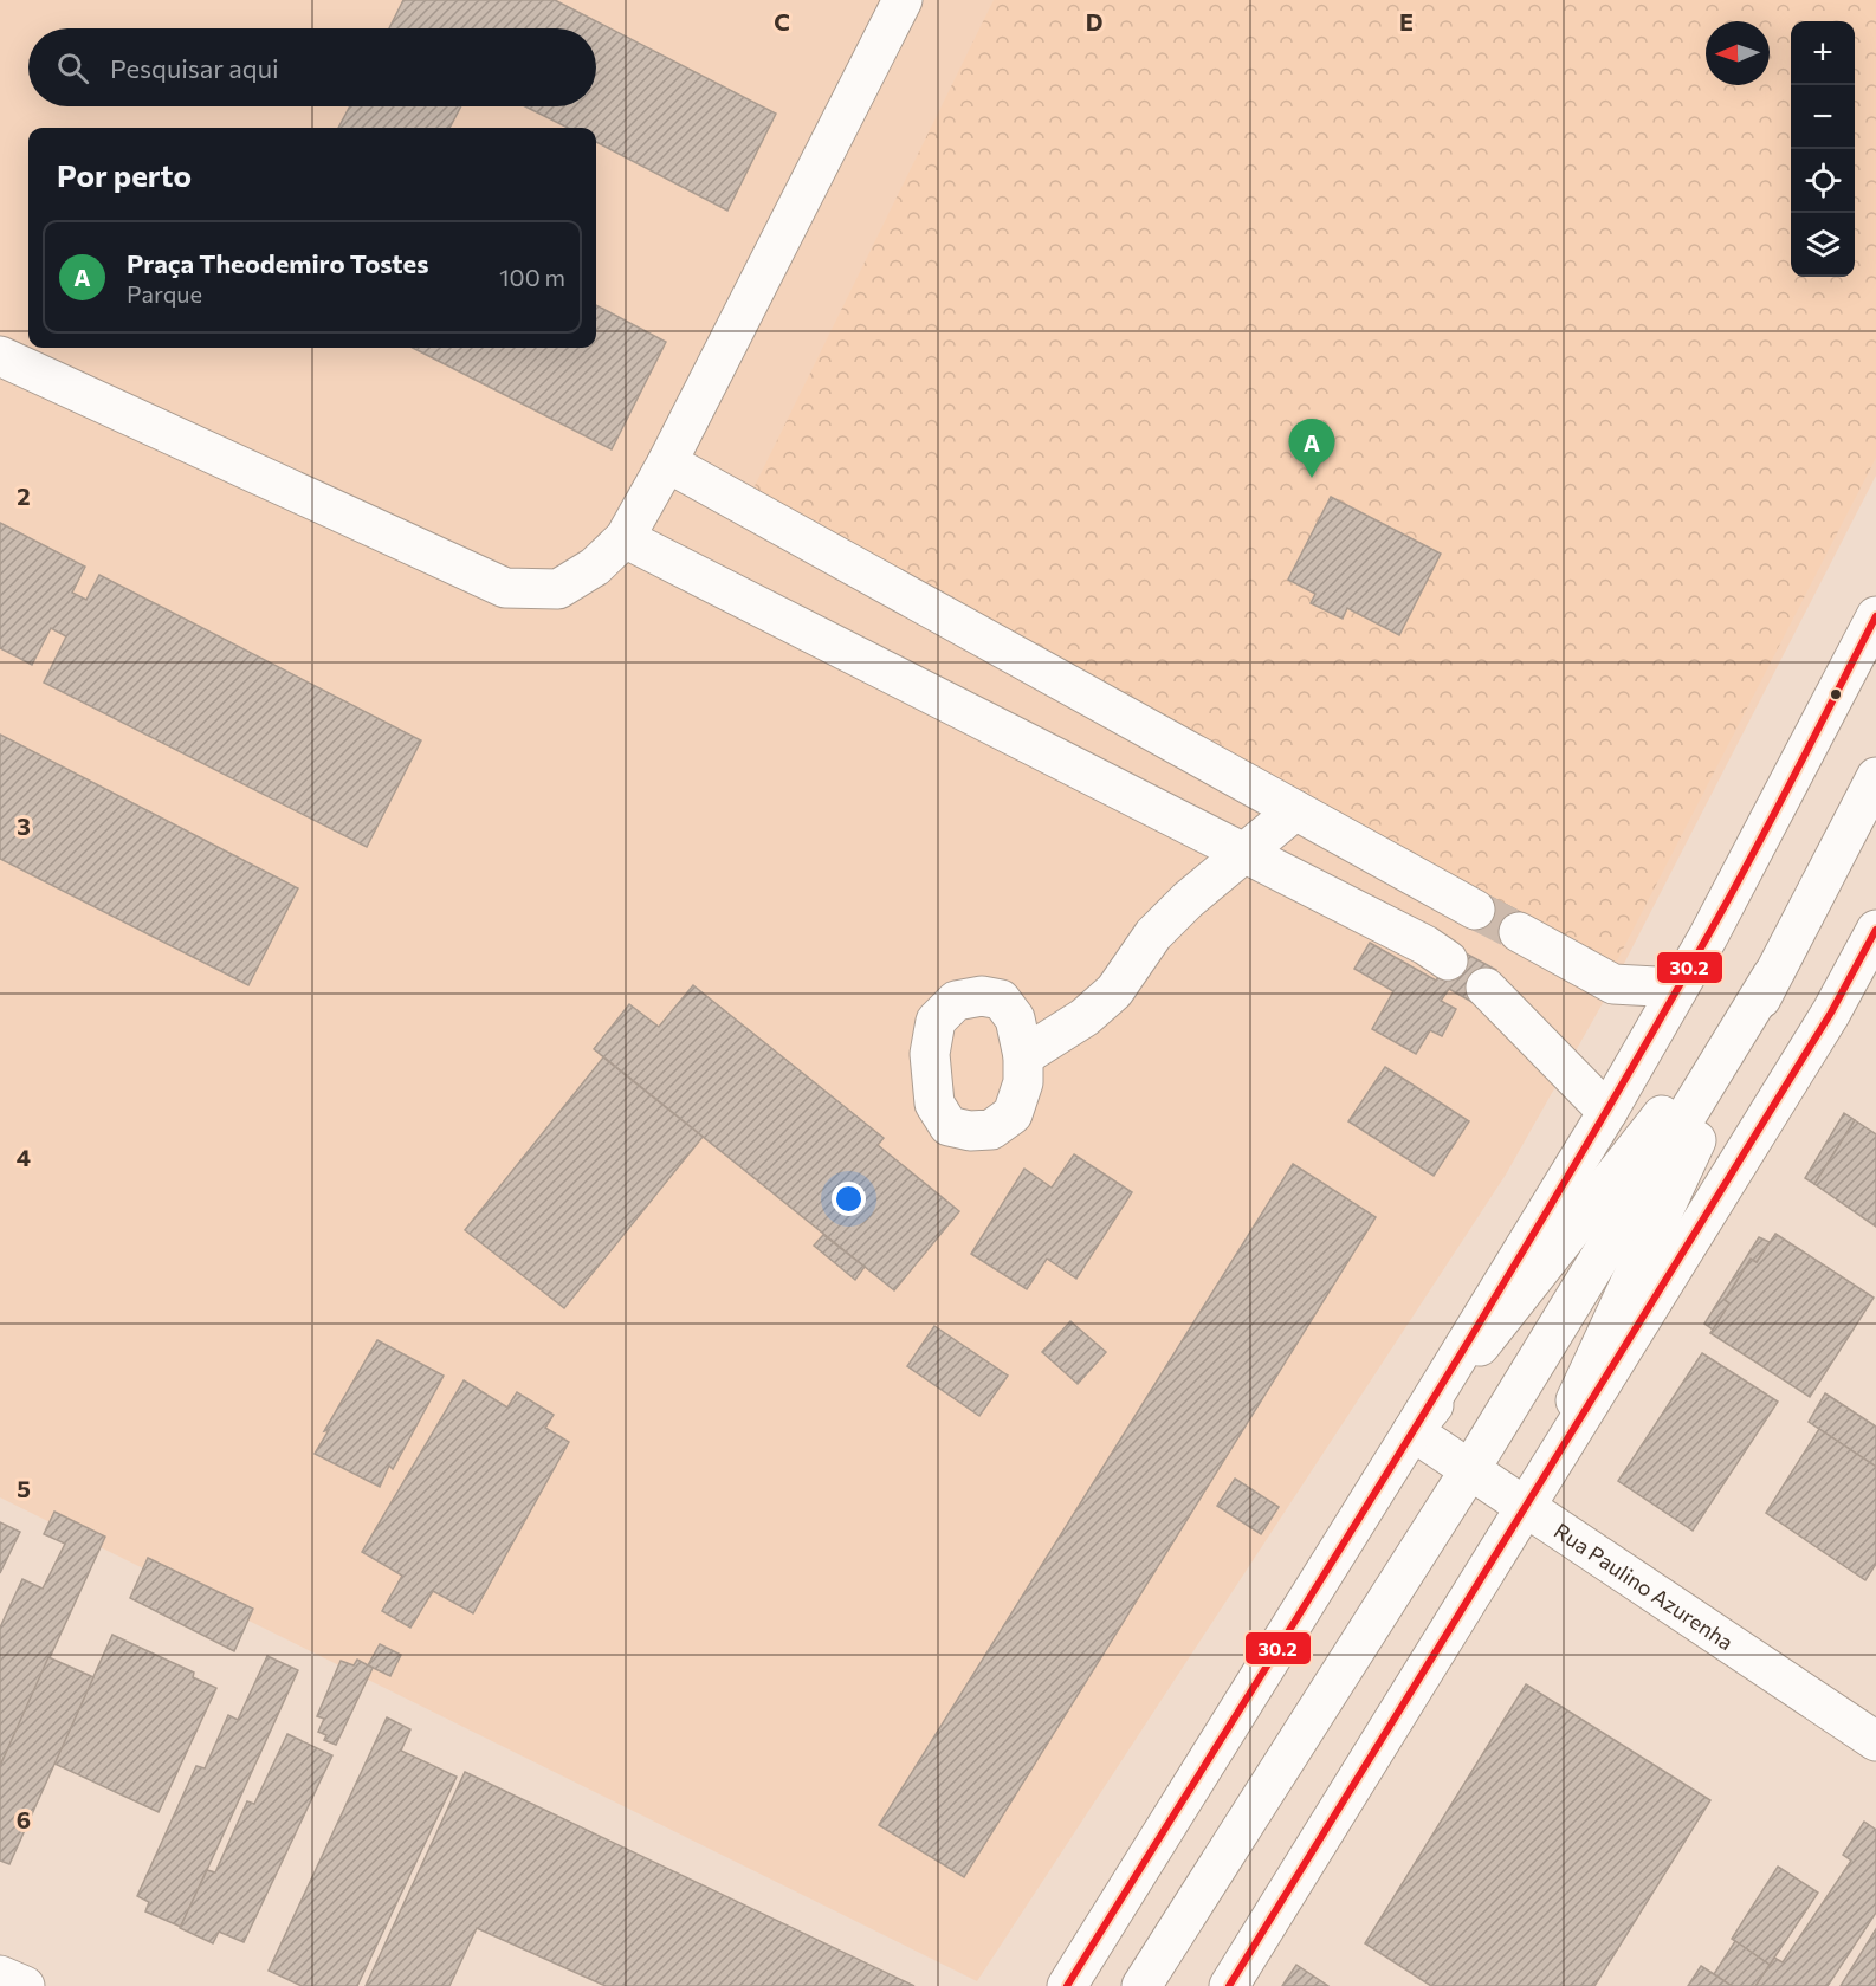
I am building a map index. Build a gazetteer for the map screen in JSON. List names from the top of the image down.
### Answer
{
  "streets": {
    "main road": ["Rua Paulino Azurenha"]
  },
  "lines": ["transit line 30.2"],
  "north": "left",
  "page": {
    "map_buttons": ["+", "−"],
    "search": "Pesquisar aqui",
    "heading": "Por perto",
    "list": [
      {
        "mark": "A",
        "name": "Praça Theodemiro Tostes",
        "note": "Parque",
        "value": "100 m"
      }
    ],
    "pins": "A"
  },
  "grid": {
    "columns": ["C", "D", "E"],
    "rows": [
      "2",
      "3",
      "4",
      "5",
      "6"
    ]
  }
}
